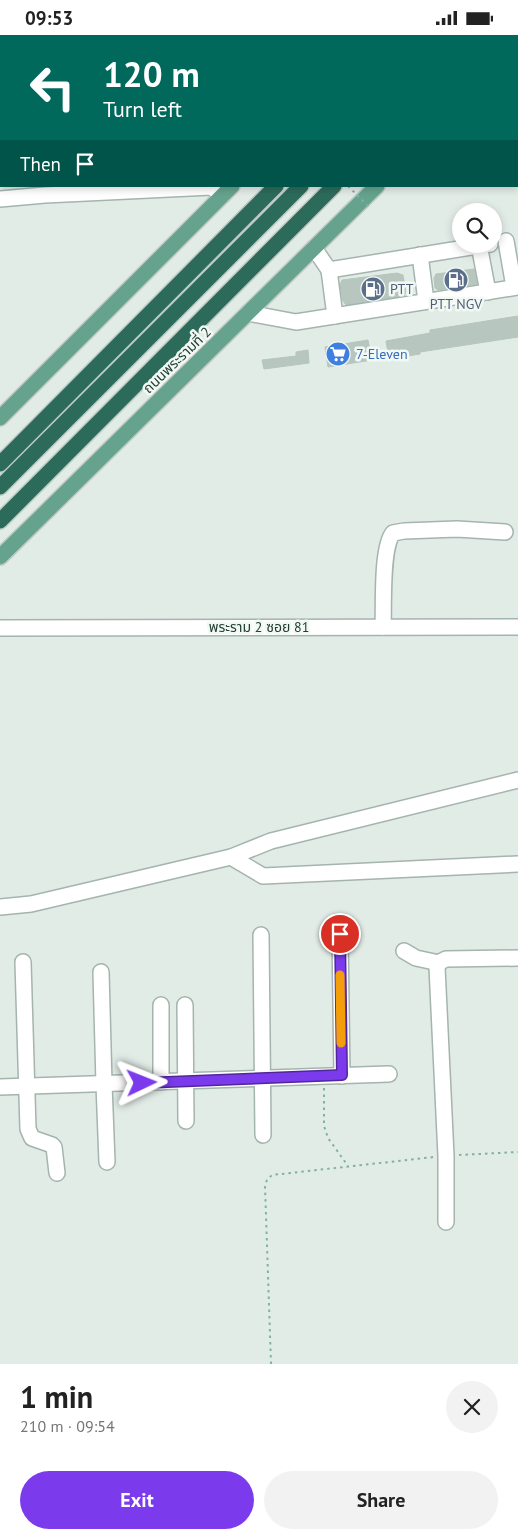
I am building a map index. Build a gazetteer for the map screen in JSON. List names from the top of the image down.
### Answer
{
  "streets": {
    "highway": ["ถนนพระรามที่ 2"],
    "street": ["พระราม 2 ซอย 81"]
  },
  "places": {
    "fuel station": ["PTT NGV", "PTT"],
    "supermarket": ["7-Eleven"]
  },
  "page": {
    "status": "09:53",
    "turn": ["120 m", "Turn left"],
    "then": "Then",
    "heading": ["1 min", "210 m · 09:54"],
    "buttons": ["Exit", "Share"]
  }
}
